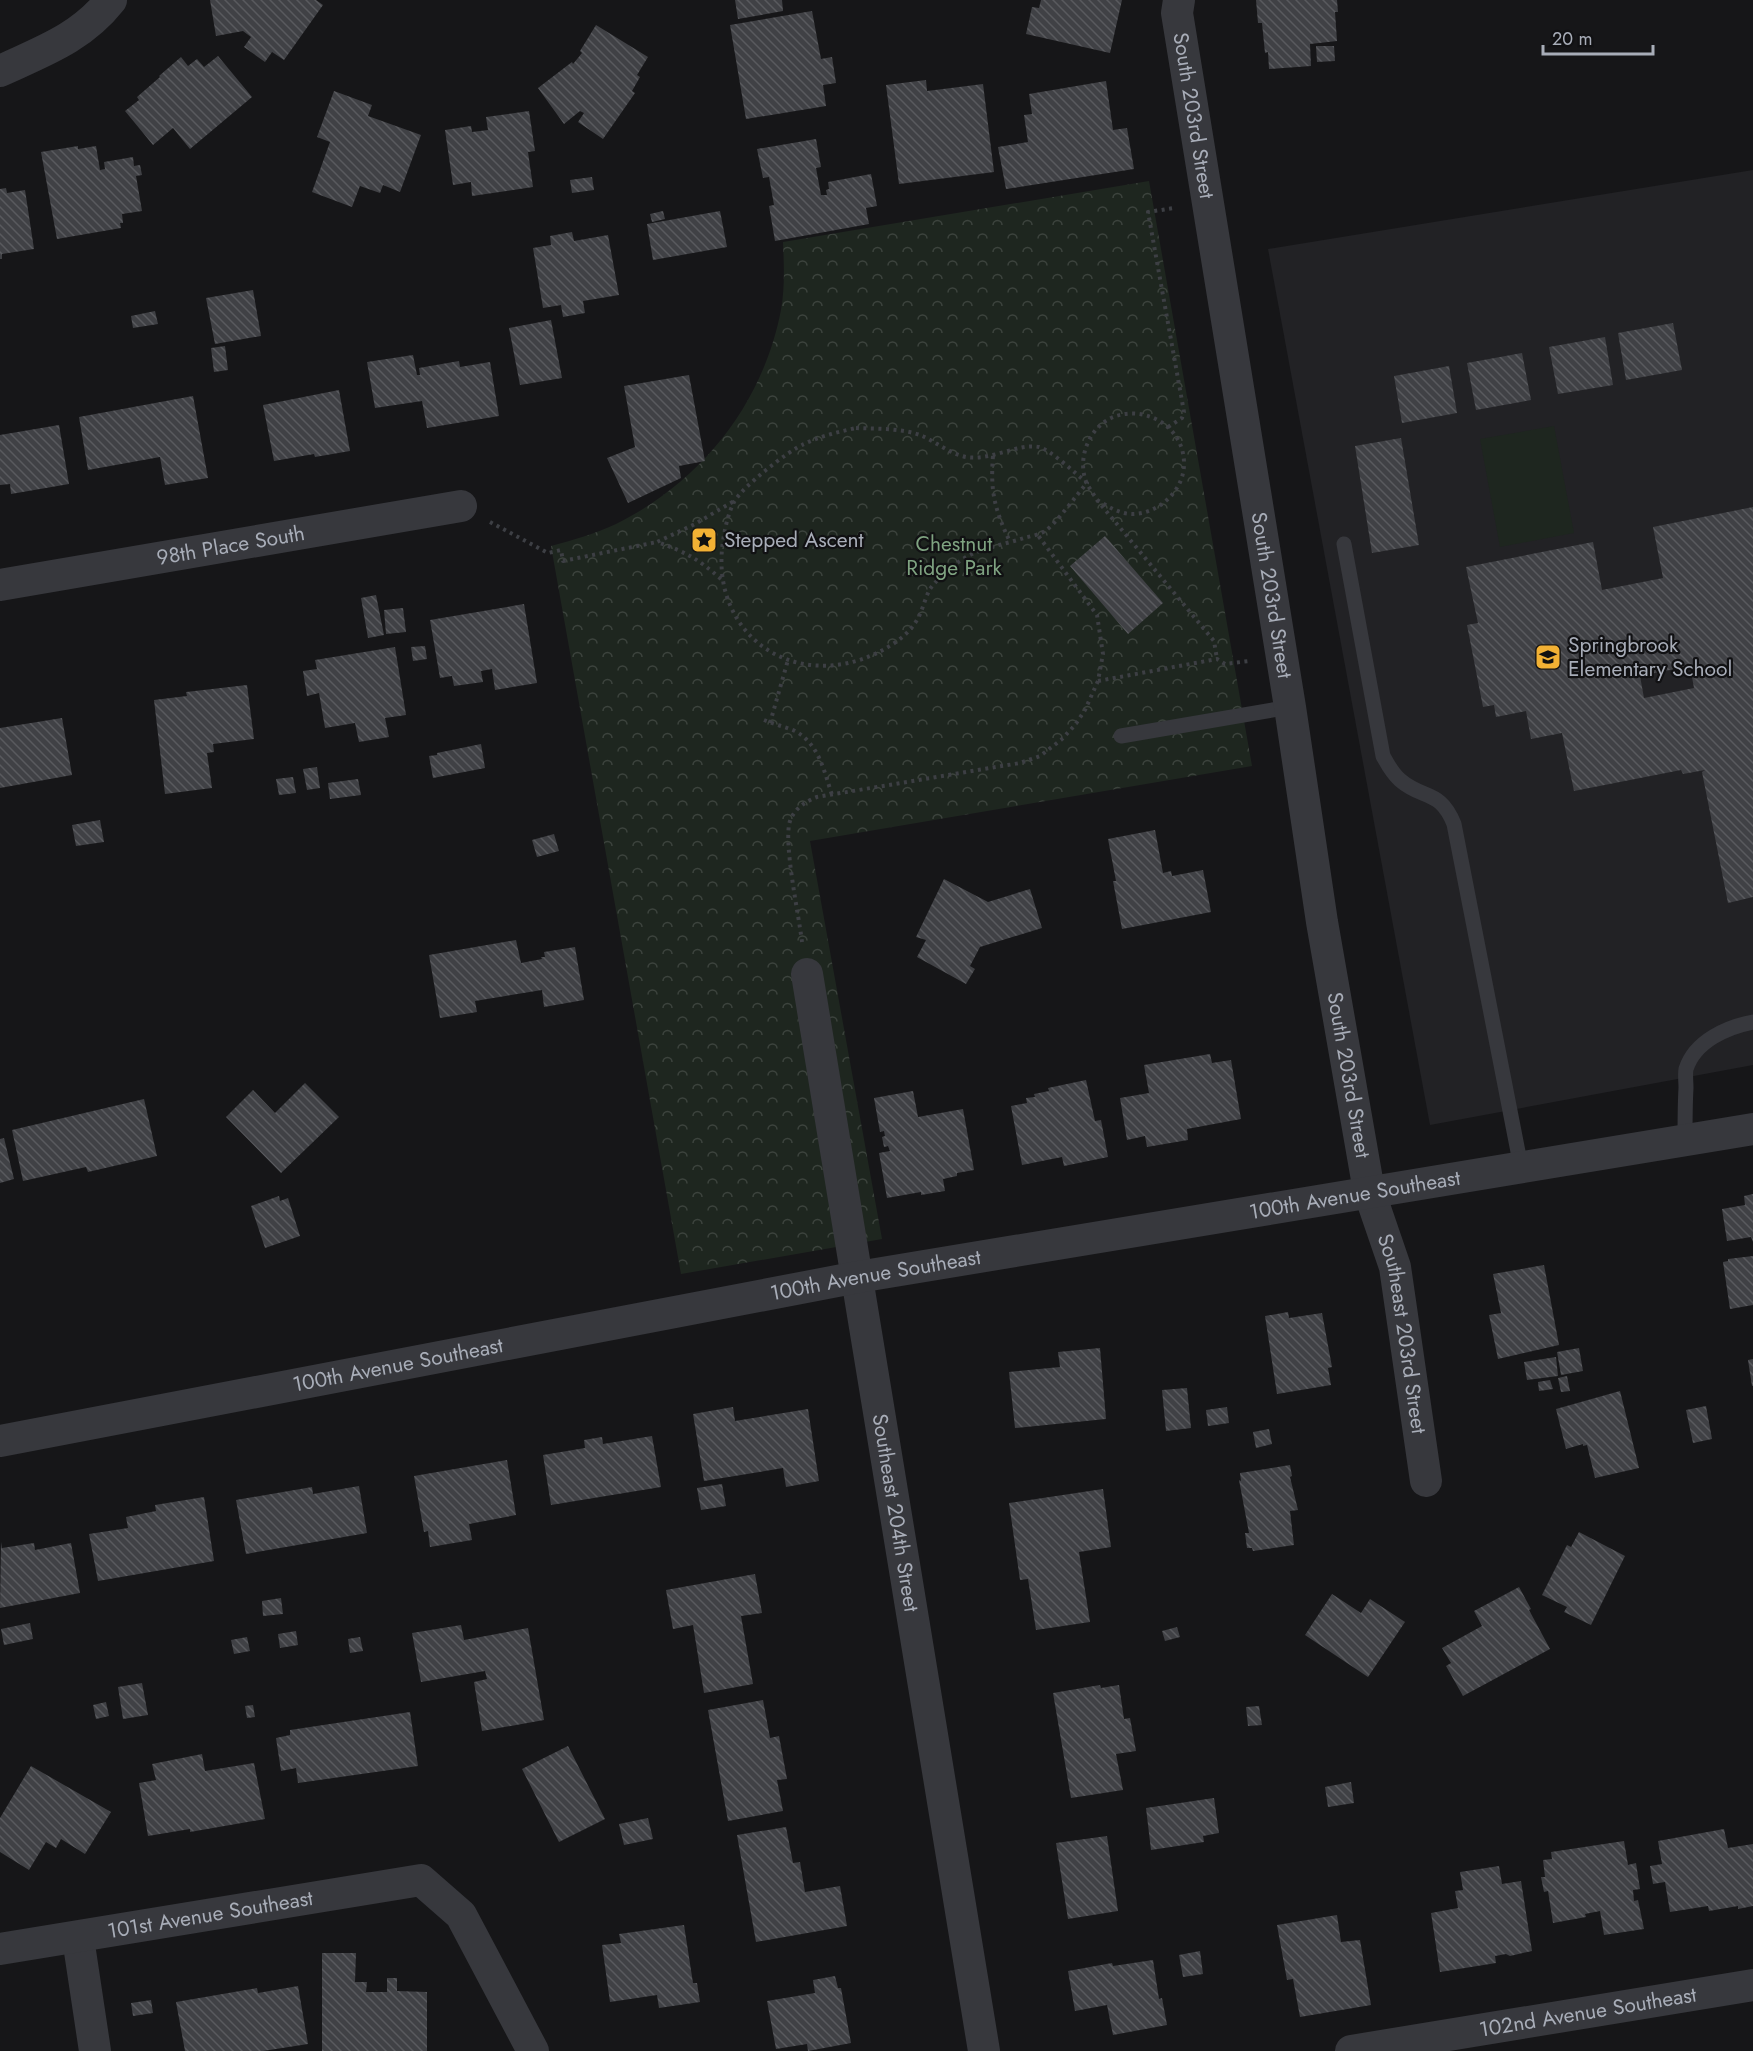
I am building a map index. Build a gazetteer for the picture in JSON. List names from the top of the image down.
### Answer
{
  "streets": {
    "street": [
      "South 203rd Street",
      "98th Place South",
      "100th Avenue Southeast",
      "Southeast 203rd Street",
      "Southeast 204th Street",
      "101st Avenue Southeast",
      "102nd Avenue Southeast"
    ]
  },
  "crossings": [
    ["South 203rd Street", "100th Avenue Southeast"],
    ["South 203rd Street", "Southeast 203rd Street"],
    ["100th Avenue Southeast", "Southeast 203rd Street"],
    ["100th Avenue Southeast", "Southeast 204th Street"]
  ],
  "parks": ["Chestnut Ridge Park"],
  "places": {
    "place": ["Stepped Ascent"],
    "school or university": ["Springbrook Elementary School"]
  },
  "scale_bar": "20 m"
}
